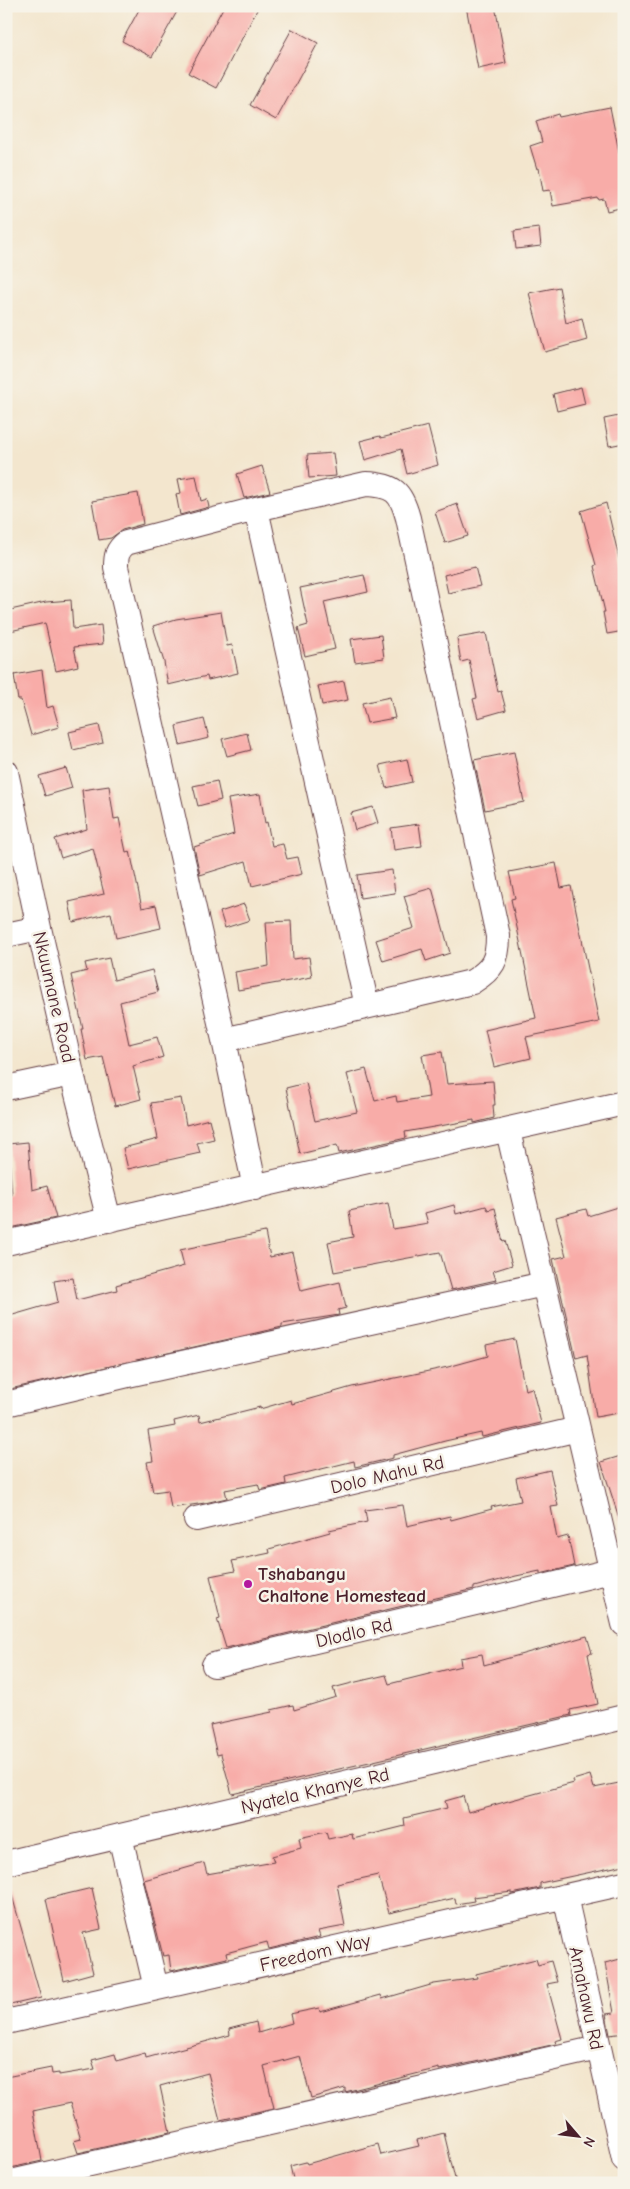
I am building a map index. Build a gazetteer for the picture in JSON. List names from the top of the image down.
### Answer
{
  "streets": {
    "street": [
      "Nkuumane Road",
      "Dolo Mahu Rd",
      "Dlodlo Rd",
      "Nyatela Khanye Rd",
      "Freedom Way",
      "Amahawu Rd"
    ]
  },
  "crossings": [
    ["Freedom Way", "Amahawu Rd"]
  ],
  "places": ["Tshabangu Chaltone Homestead"],
  "north": "bottom right"
}
